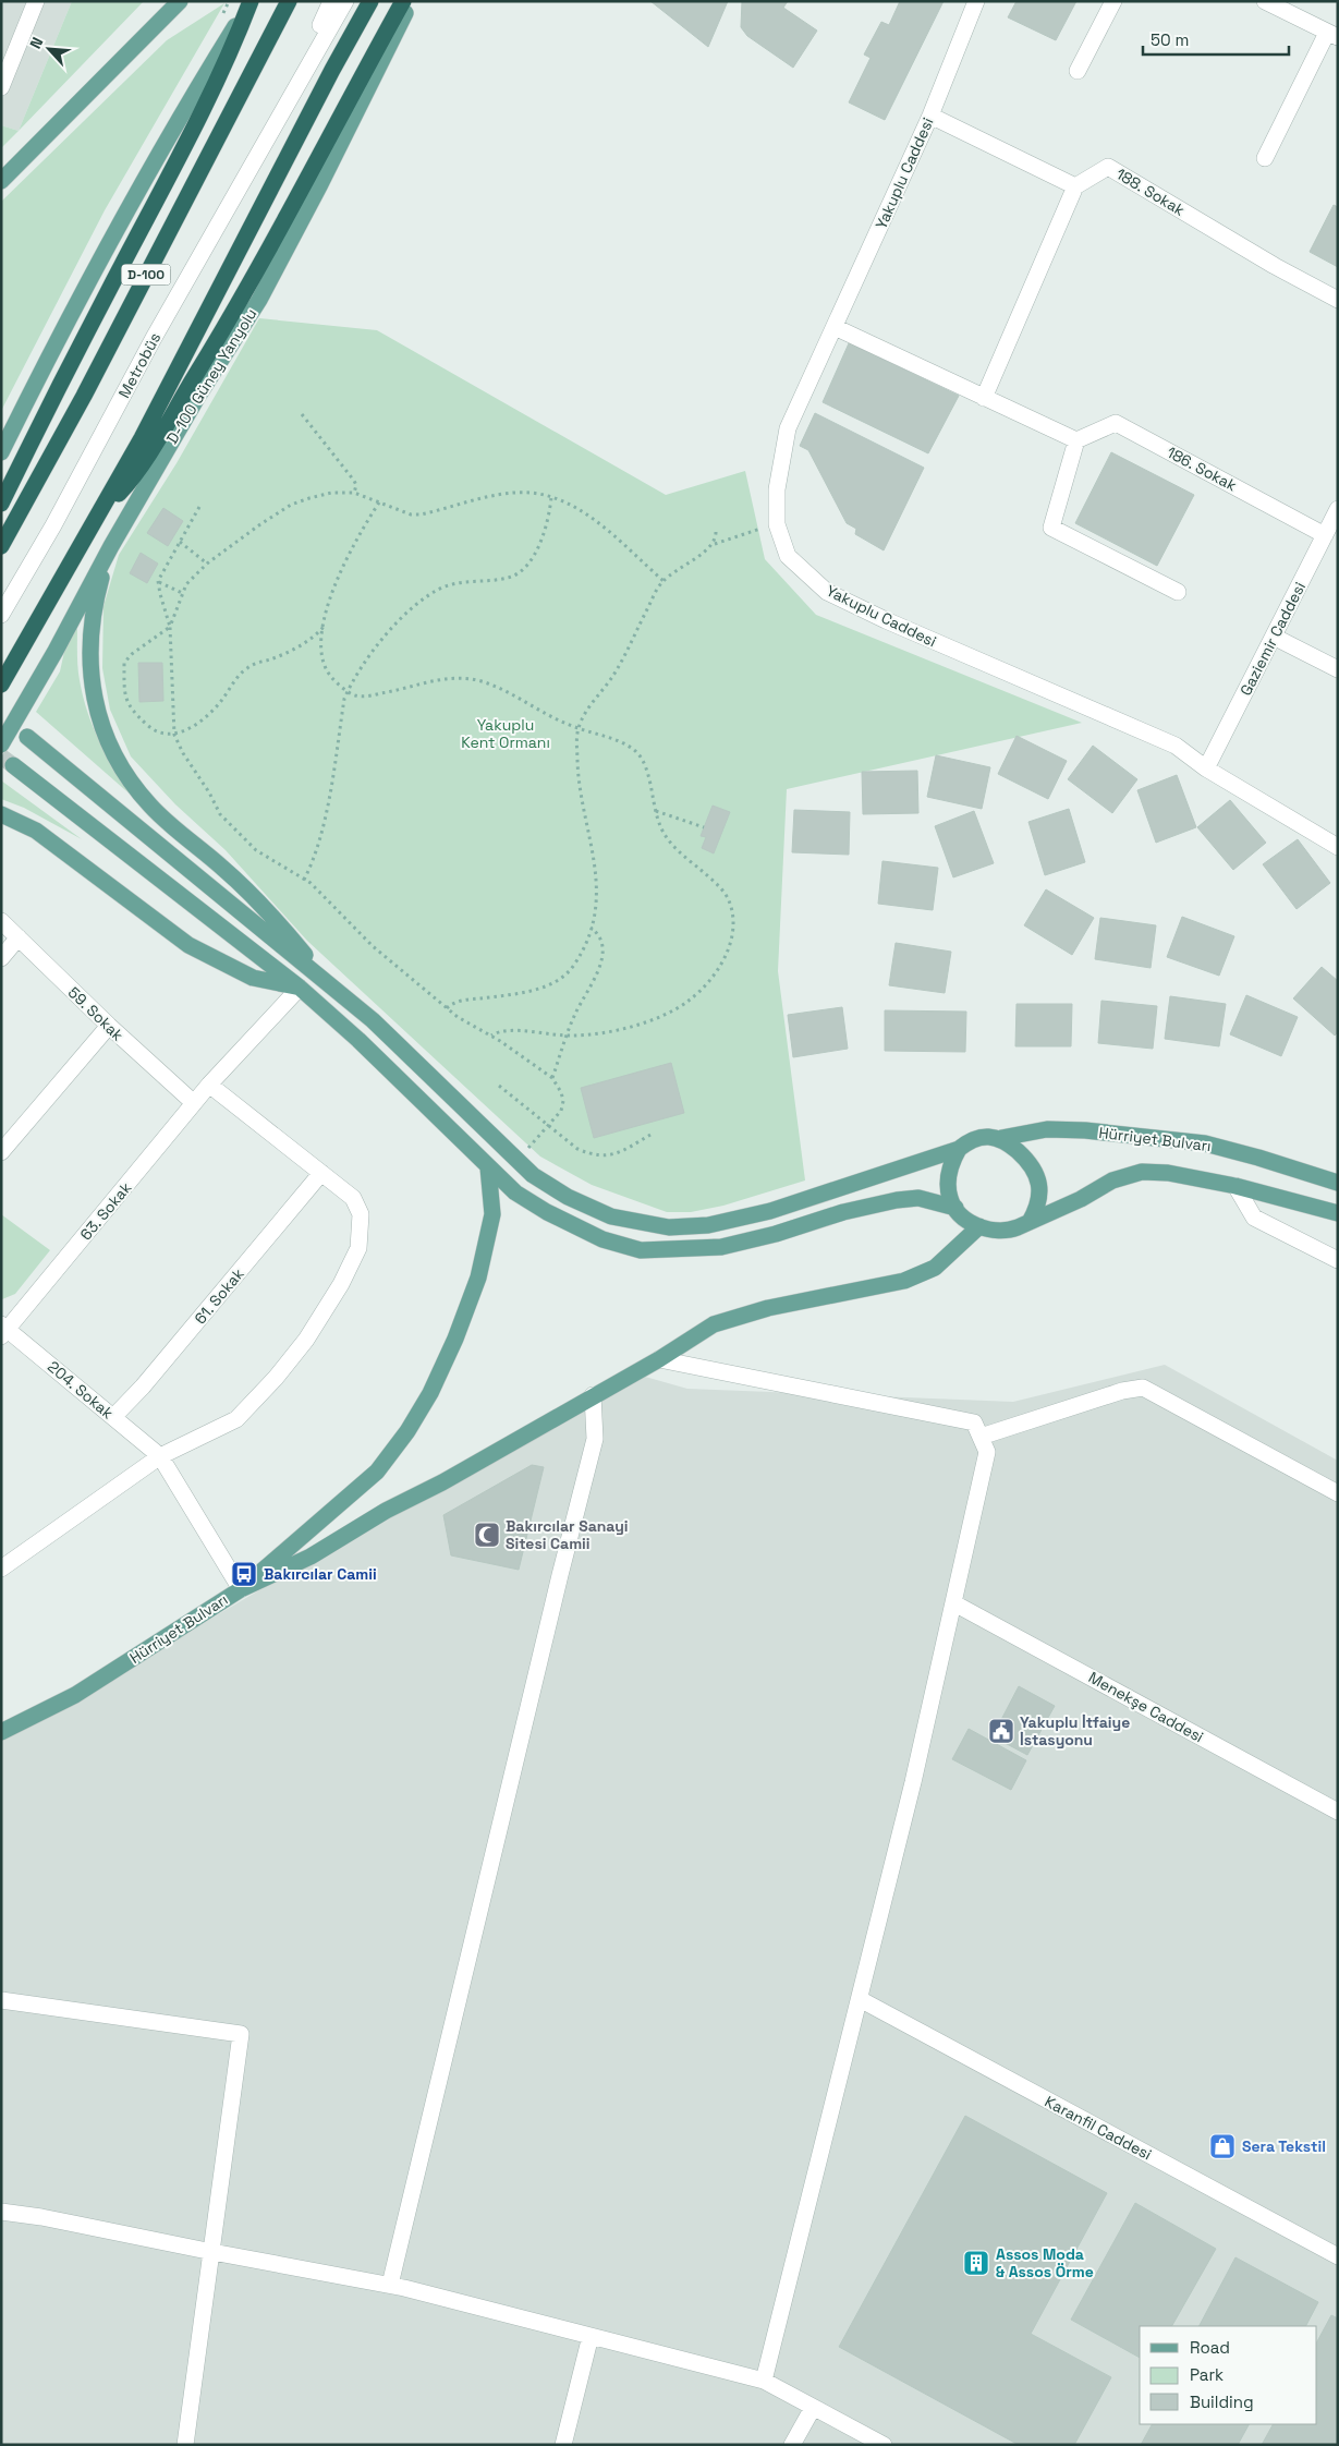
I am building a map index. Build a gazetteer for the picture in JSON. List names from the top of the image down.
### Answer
{
  "streets": {
    "highway": ["D-100"],
    "main road": ["D-100 Güney Yanyolu", "Hürriyet Bulvarı"],
    "street": [
      "Yakuplu Caddesi",
      "188. Sokak",
      "Metrobüs",
      "186. Sokak",
      "Gaziemir Caddesi",
      "59. Sokak",
      "63. Sokak",
      "61. Sokak",
      "204. Sokak",
      "Menekşe Caddesi",
      "Karanfil Caddesi"
    ]
  },
  "crossings": [
    ["Yakuplu Caddesi", "Gaziemir Caddesi"],
    ["186. Sokak", "Gaziemir Caddesi"],
    ["59. Sokak", "63. Sokak"],
    ["Hürriyet Bulvarı", "204. Sokak"],
    ["63. Sokak", "204. Sokak"],
    ["61. Sokak", "204. Sokak"]
  ],
  "parks": ["Yakuplu Kent Ormanı"],
  "places": {
    "mosque": ["Bakırcılar Sanayi Sitesi Camii"],
    "bus stop": ["Bakırcılar Camii"],
    "public building": ["Yakuplu İtfaiye İstasyonu"],
    "shop": ["Sera Tekstil"],
    "building": ["Assos Moda & Assos Örme"]
  },
  "legend": ["Road", "Park", "Building"],
  "scale_bar": "50 m",
  "north": "top left"
}
